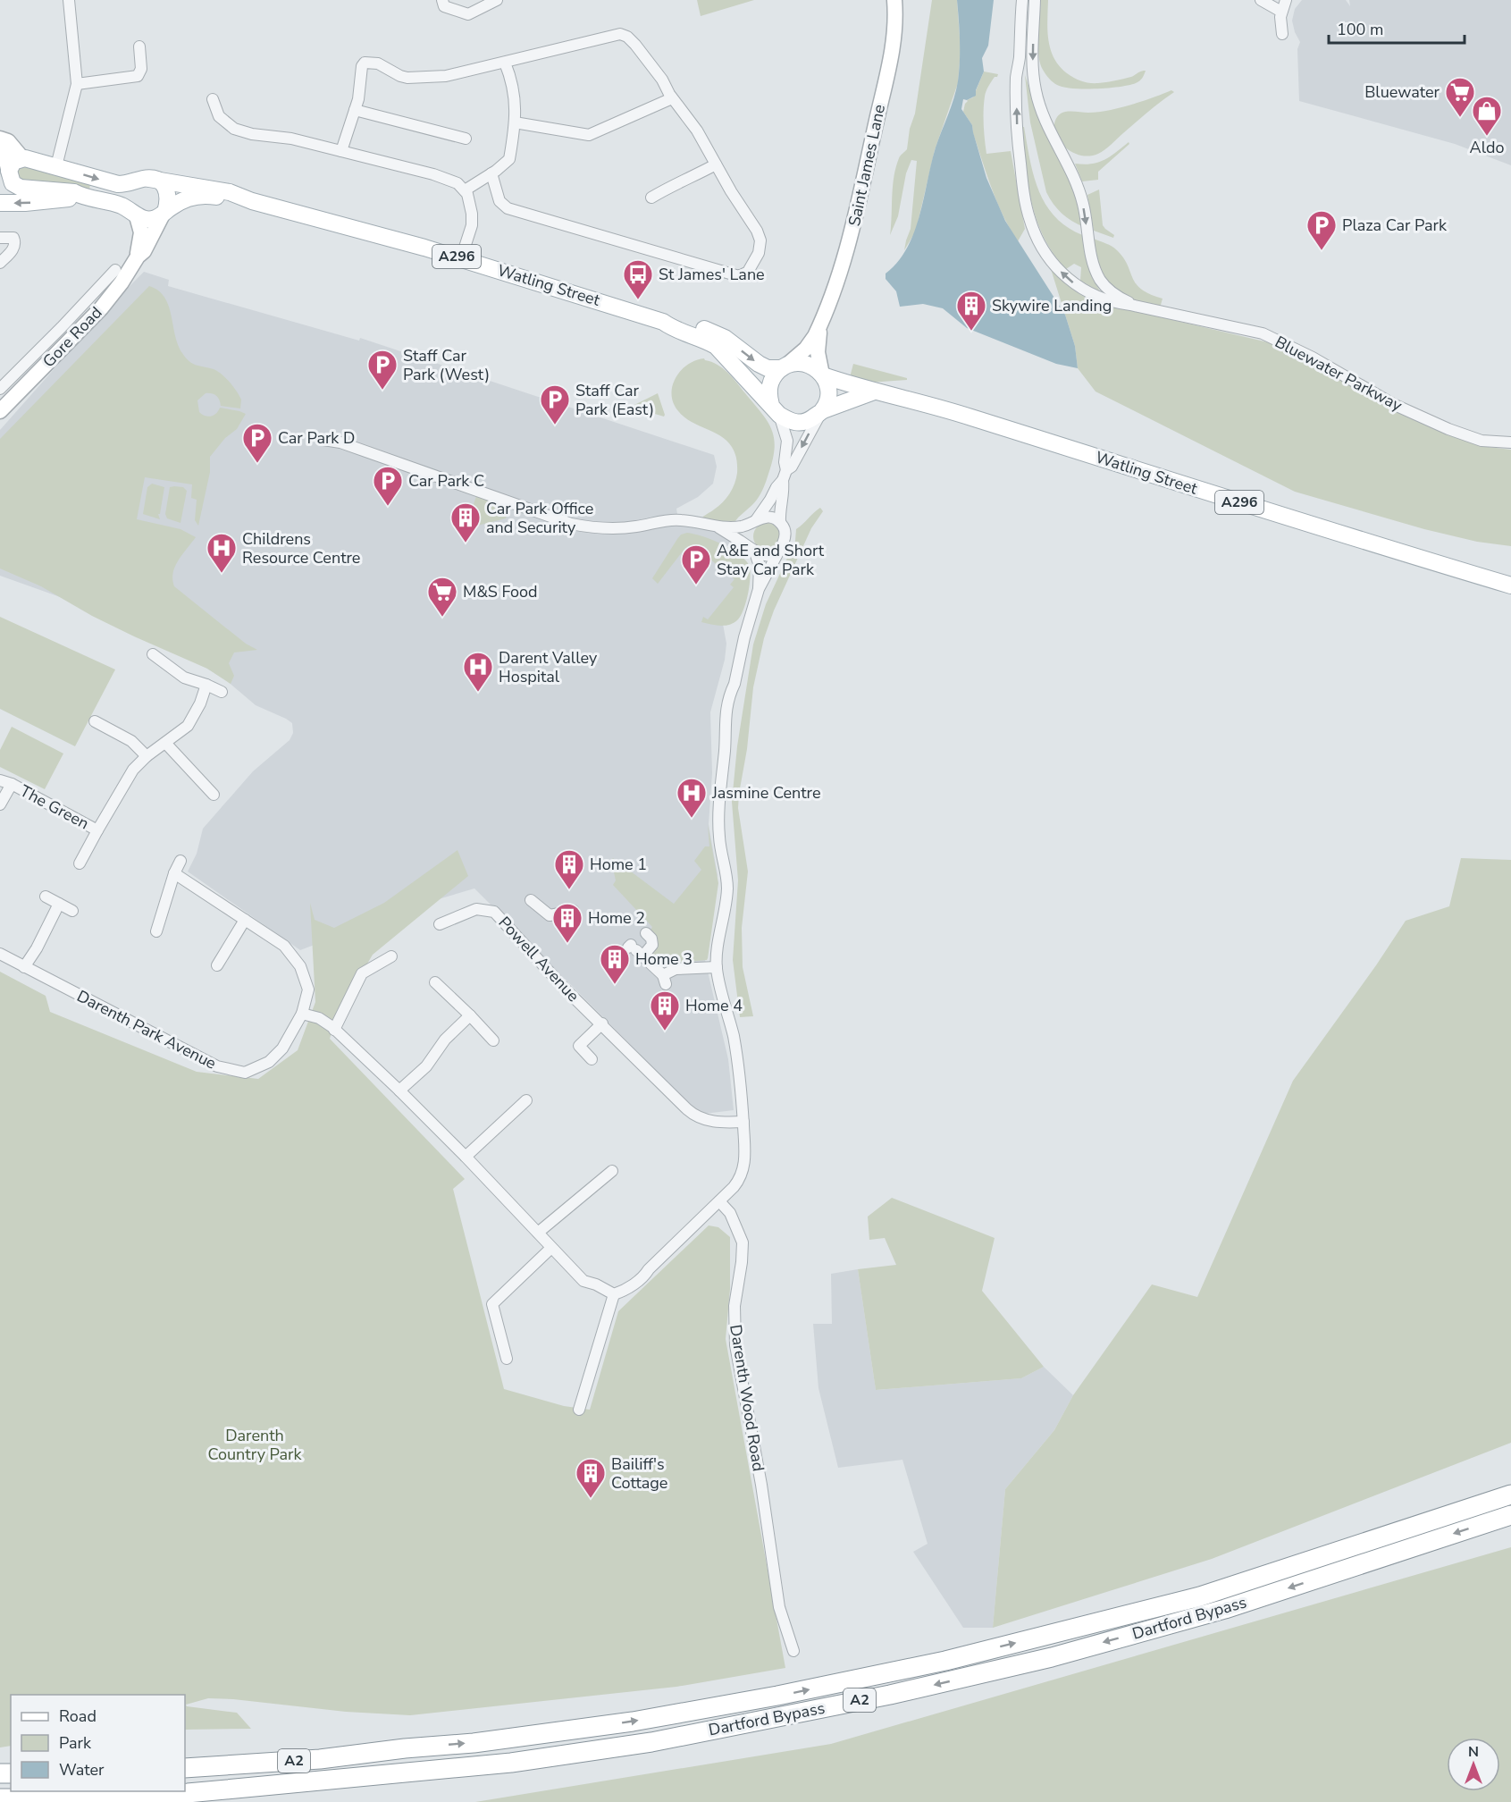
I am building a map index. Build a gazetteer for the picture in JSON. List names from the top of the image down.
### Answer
{
  "streets": {
    "highway": ["Dartford Bypass", "A2"],
    "main road": ["A296", "Watling Street"],
    "street": [
      "Saint James Lane",
      "Gore Road",
      "Bluewater Parkway",
      "The Green",
      "Powell Avenue",
      "Darenth Park Avenue",
      "Darenth Wood Road"
    ]
  },
  "crossings": [
    ["Saint James Lane", "Watling Street"],
    ["Watling Street", "Gore Road"],
    ["Dartford Bypass", "A2"]
  ],
  "parks": ["Darenth Country Park"],
  "places": {
    "supermarket": ["Bluewater", "M&S Food"],
    "shop": ["Aldo"],
    "parking": [
      "Plaza Car Park",
      "Staff Car Park (West)",
      "Staff Car Park (East)",
      "Car Park D",
      "Car Park C",
      "A&E and Short Stay Car Park"
    ],
    "bus stop": ["St James' Lane"],
    "building": [
      "Skywire Landing",
      "Car Park Office and Security",
      "Home 1",
      "Home 2",
      "Home 3",
      "Home 4",
      "Bailiff's Cottage"
    ],
    "hospital": ["Childrens Resource Centre", "Darent Valley Hospital", "Jasmine Centre"]
  },
  "legend": ["Road", "Park", "Water"],
  "scale_bar": "100 m",
  "north": "top"
}
